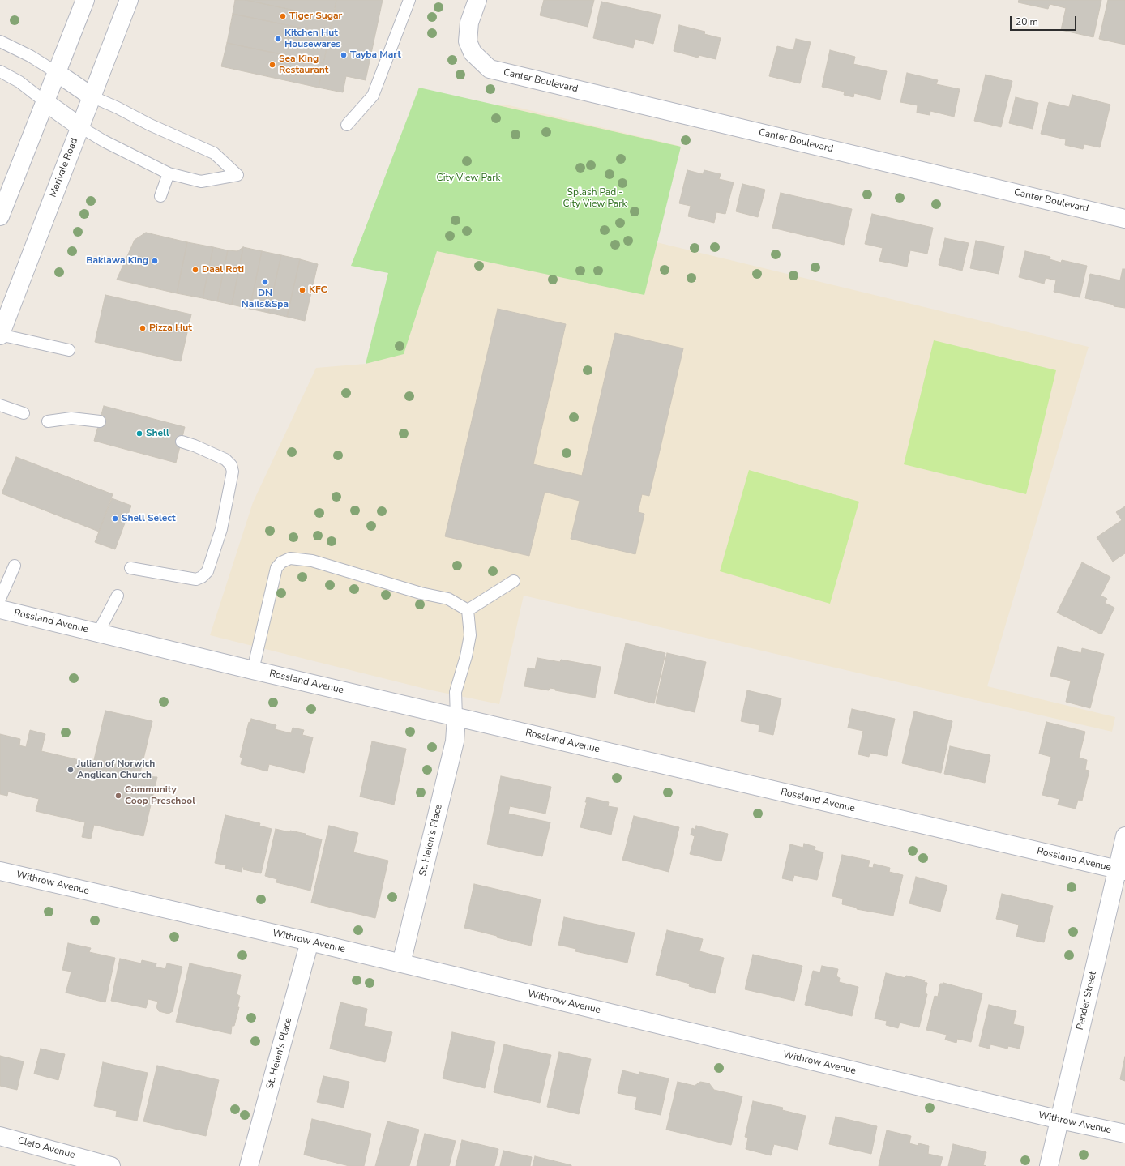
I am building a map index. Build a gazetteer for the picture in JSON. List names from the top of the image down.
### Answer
{
  "streets": {
    "street": [
      "Canter Boulevard",
      "Merivale Road",
      "Rossland Avenue",
      "St. Helen's Place",
      "Withrow Avenue",
      "Pender Street",
      "Cleto Avenue"
    ]
  },
  "crossings": [
    ["Rossland Avenue", "St. Helen's Place"],
    ["Rossland Avenue", "Pender Street"],
    ["St. Helen's Place", "Withrow Avenue"],
    ["Withrow Avenue", "Pender Street"]
  ],
  "parks": ["City View Park", "Splash Pad - City View Park"],
  "places": [
    "Tiger Sugar",
    "Kitchen Hut Housewares",
    "Tayba Mart",
    "Sea King Restaurant",
    "Baklawa King",
    "Daal Roti",
    "DN Nails&Spa",
    "KFC",
    "Pizza Hut",
    "Shell",
    "Shell Select",
    "Julian of Norwich Anglican Church",
    "Community Coop Preschool"
  ],
  "scale_bar": "20 m"
}
